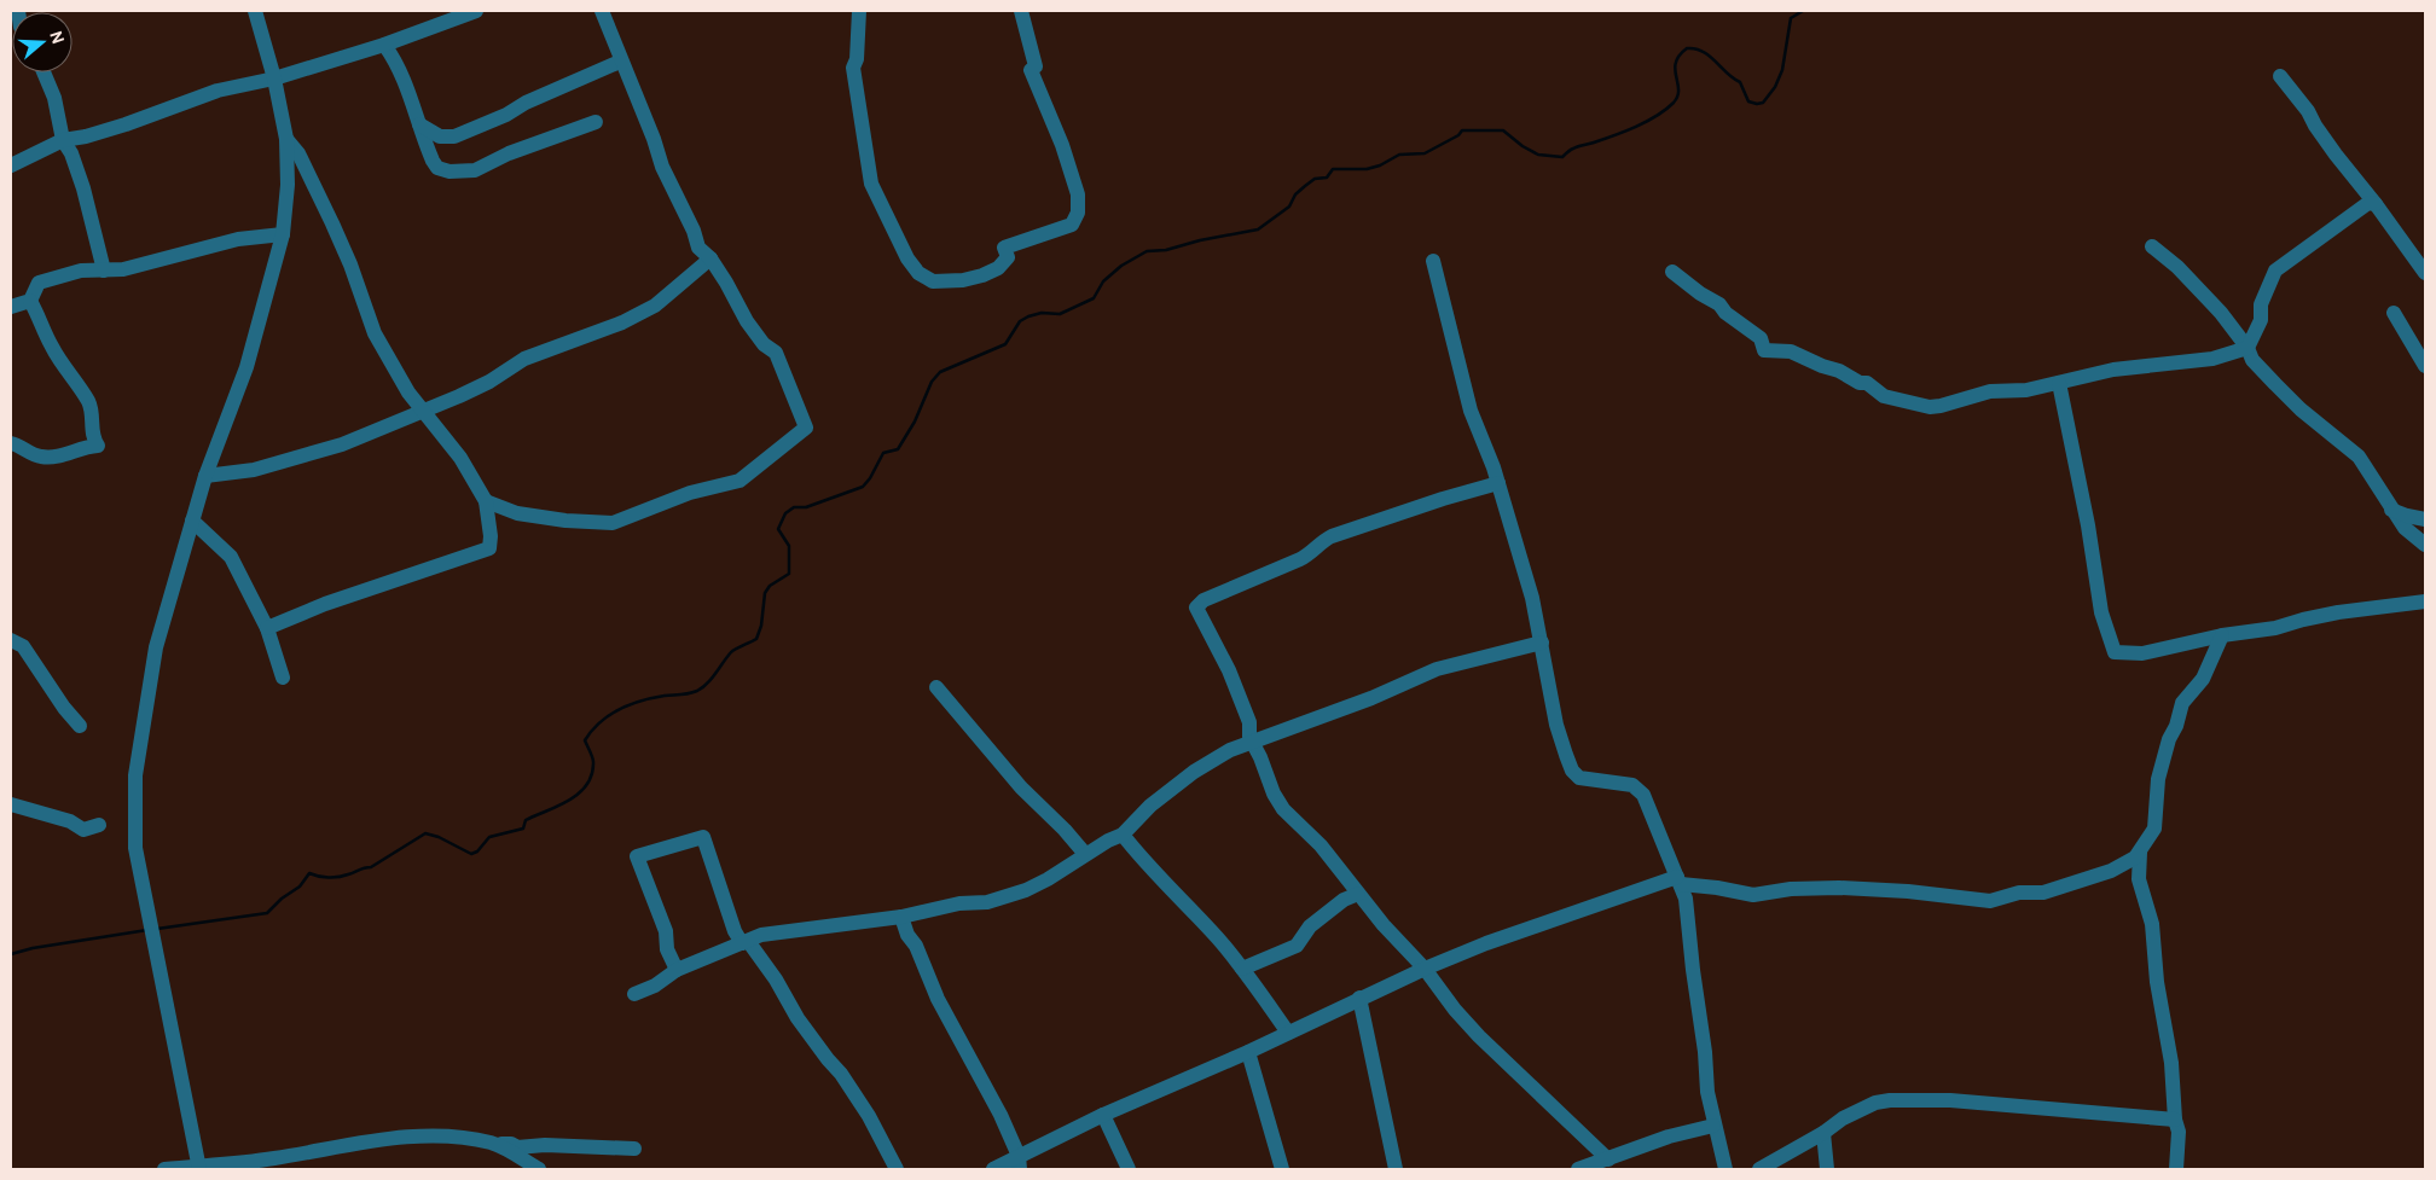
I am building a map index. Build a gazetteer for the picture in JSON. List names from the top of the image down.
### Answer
{
  "north": "right"
}
